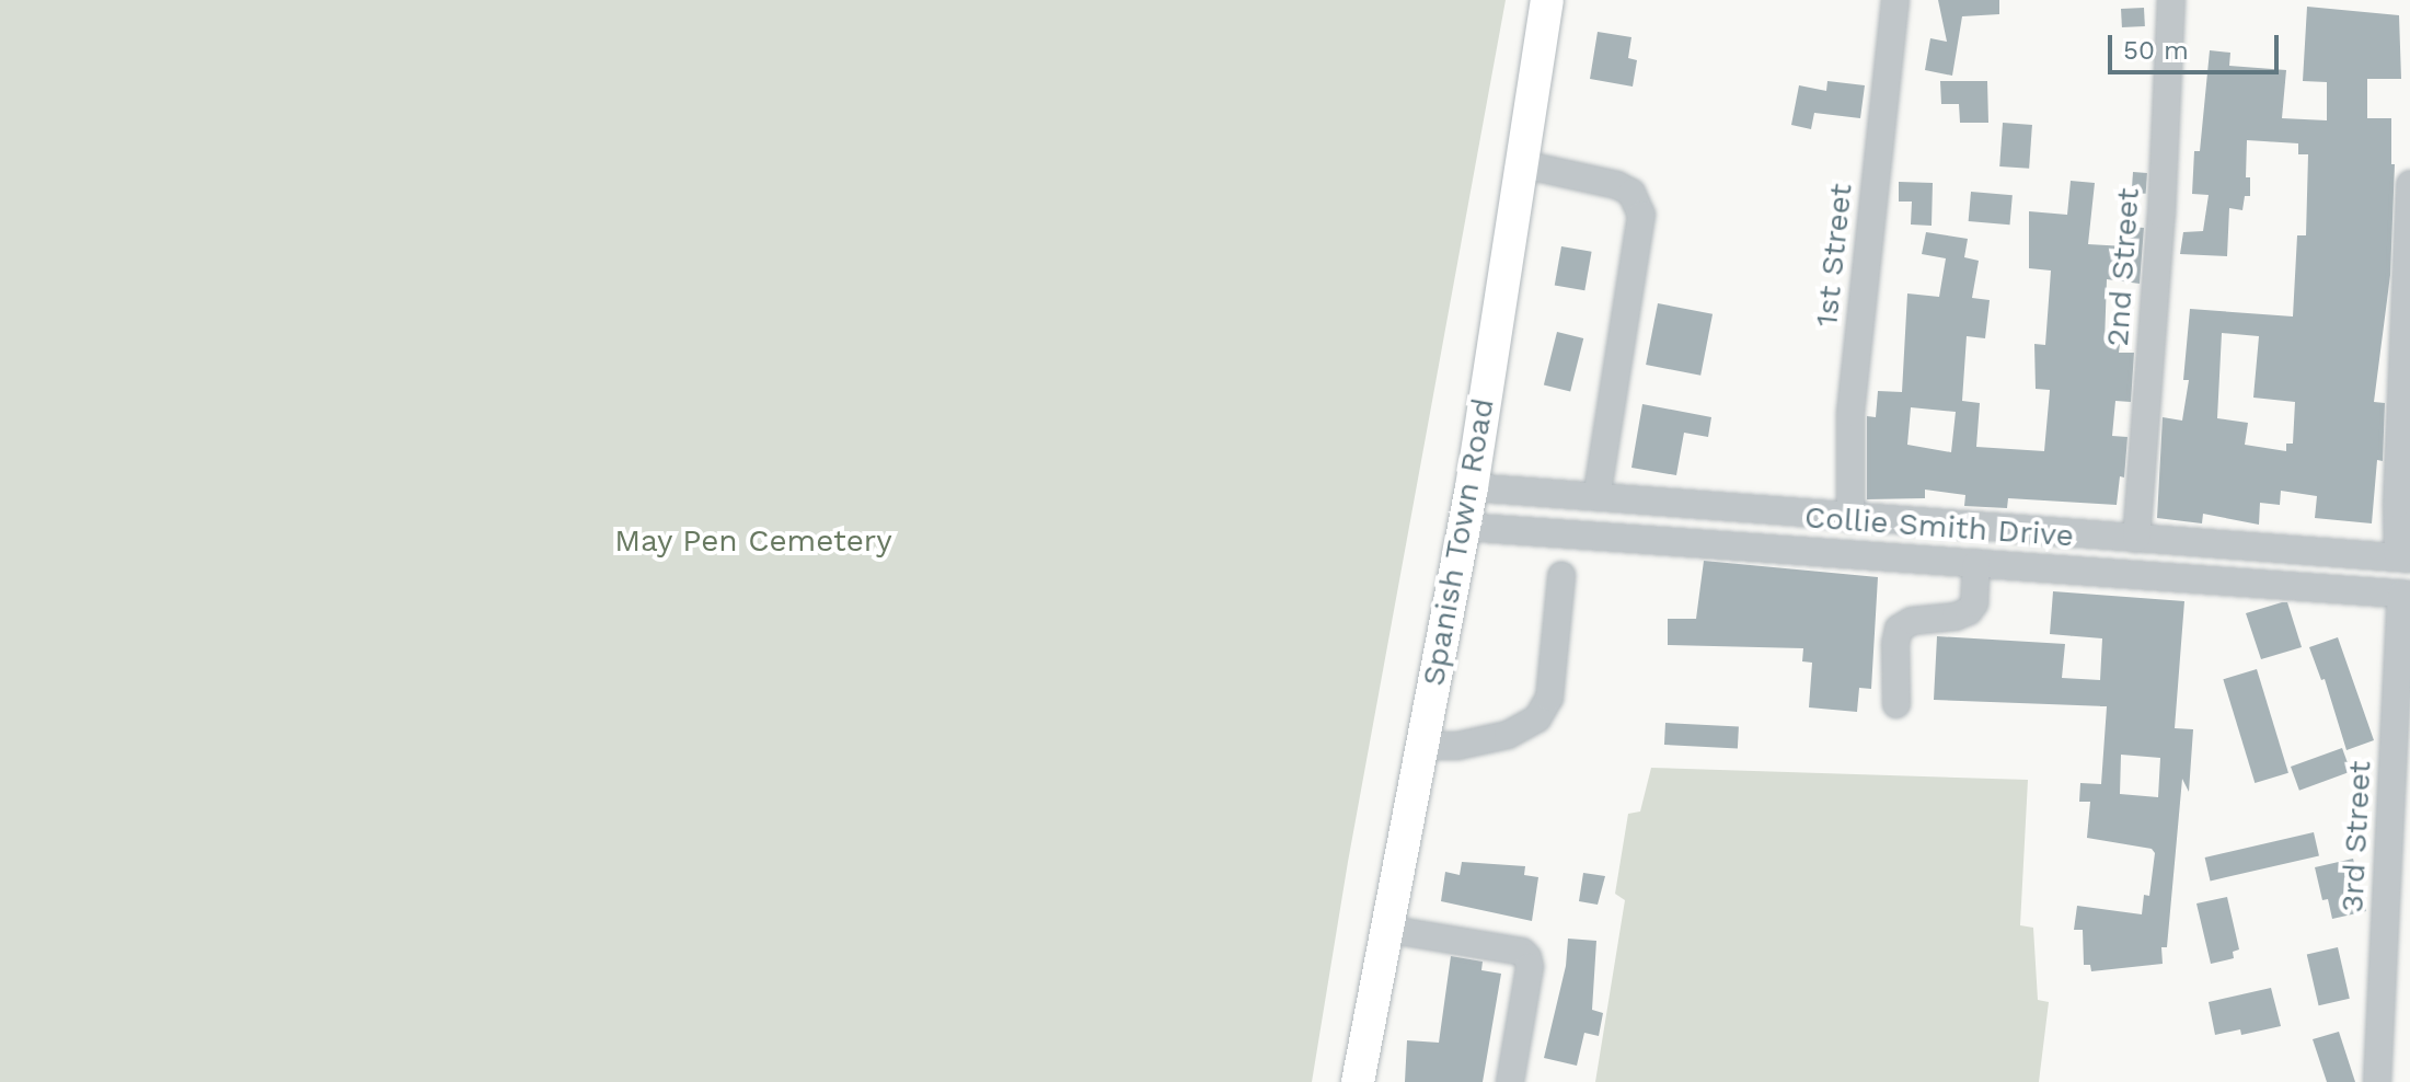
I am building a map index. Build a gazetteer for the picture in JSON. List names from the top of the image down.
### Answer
{
  "streets": {
    "main road": ["Spanish Town Road"],
    "street": [
      "1st Street",
      "2nd Street",
      "Collie Smith Drive",
      "3rd Street"
    ]
  },
  "crossings": [
    ["1st Street", "Collie Smith Drive"],
    ["2nd Street", "Collie Smith Drive"],
    ["Collie Smith Drive", "Spanish Town Road"],
    ["Collie Smith Drive", "3rd Street"]
  ],
  "parks": ["May Pen Cemetery"],
  "scale_bar": "50 m"
}
